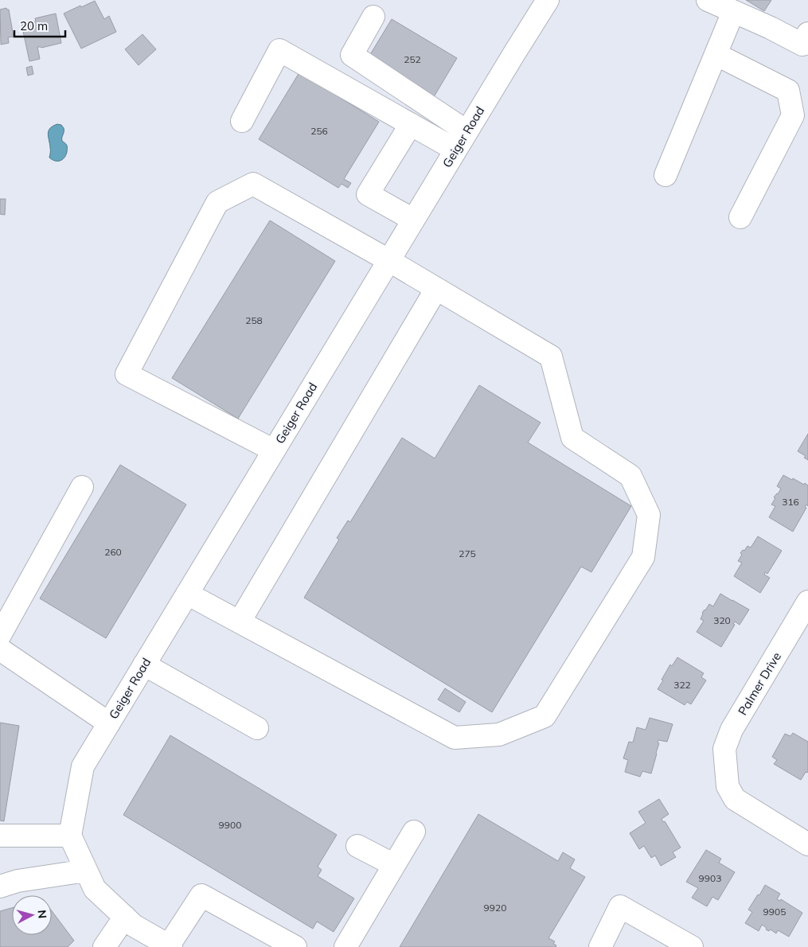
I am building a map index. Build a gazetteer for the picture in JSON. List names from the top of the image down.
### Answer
{
  "streets": {
    "street": ["Geiger Road", "Palmer Drive"]
  },
  "house_numbers": [
    "252",
    "256",
    "258",
    "316",
    "260",
    "275",
    "320",
    "322",
    "9900",
    "9903",
    "9920",
    "9905"
  ],
  "scale_bar": "20 m",
  "north": "right"
}
